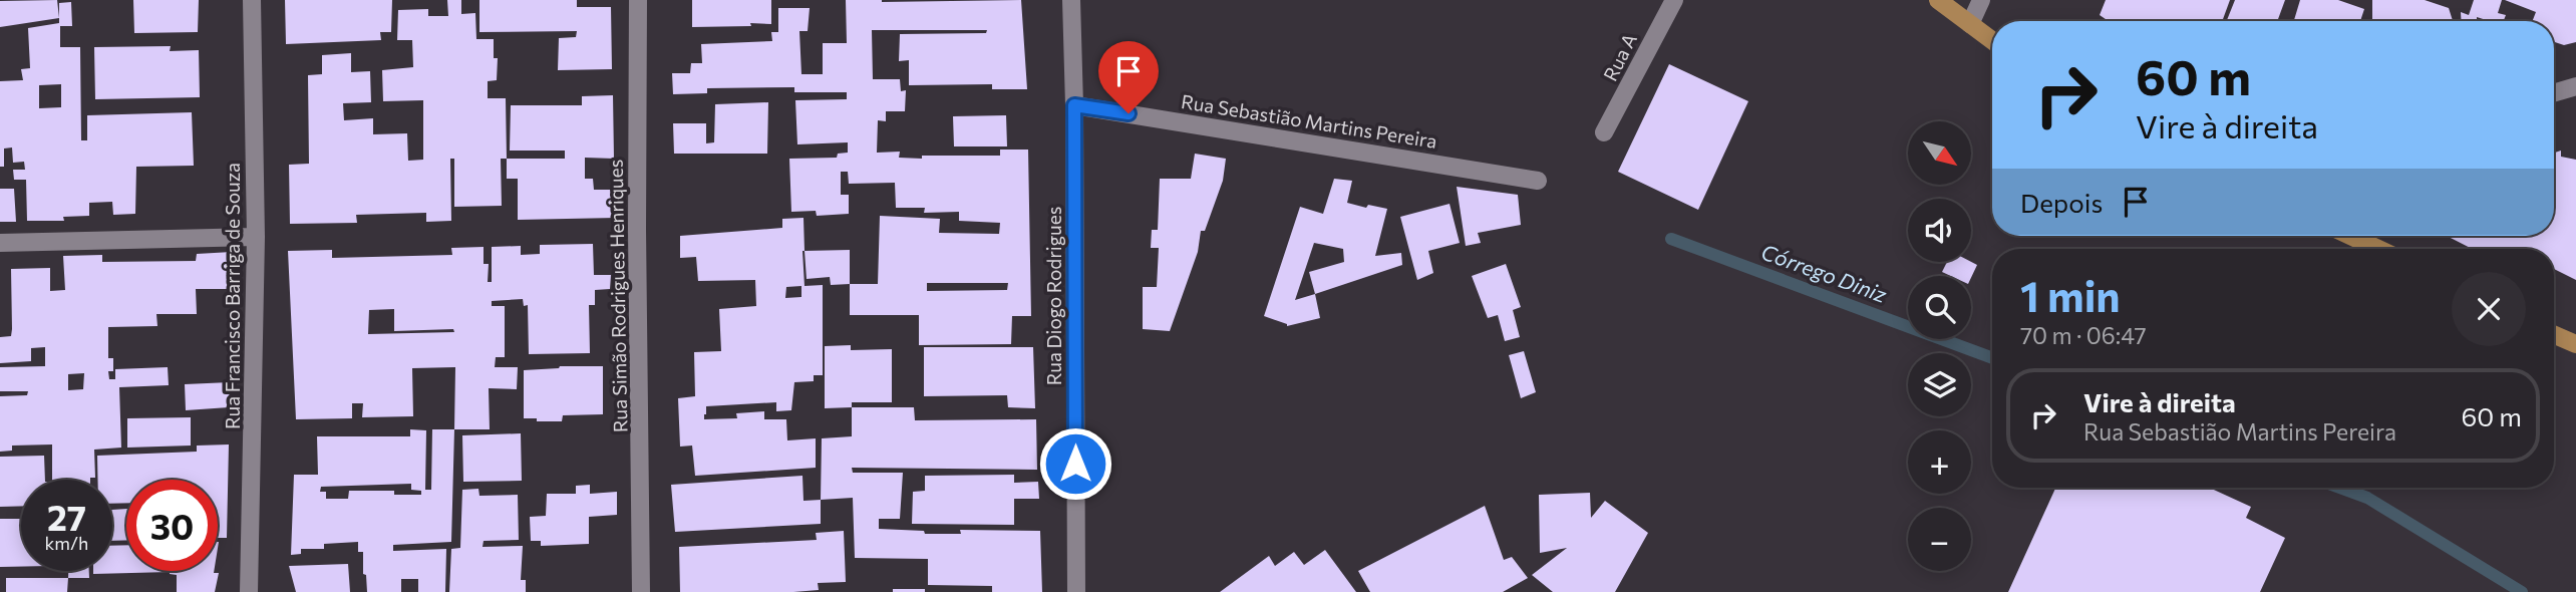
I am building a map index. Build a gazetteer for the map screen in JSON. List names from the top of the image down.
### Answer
{
  "streets": {
    "street": [
      "Rua A",
      "Rua Sebastião Martins Pereira",
      "Rua Francisco Barriga de Souza",
      "Rua Simão Rodrigues Henriques",
      "Rua Diogo Rodrigues"
    ]
  },
  "crossings": [
    ["Rua Sebastião Martins Pereira", "Rua Diogo Rodrigues"]
  ],
  "water": ["Córrego Diniz"],
  "north": "bottom right",
  "page": {
    "turn": ["60 m", "Vire à direita"],
    "map_buttons": ["+", "−"],
    "then": "Depois",
    "heading": ["1 min", "70 m · 06:47"],
    "list": [
      {
        "name": "Vire à direita",
        "note": "Rua Sebastião Martins Pereira",
        "value": "60 m"
      }
    ],
    "speed": "27 km/h",
    "limit": "30"
  }
}
